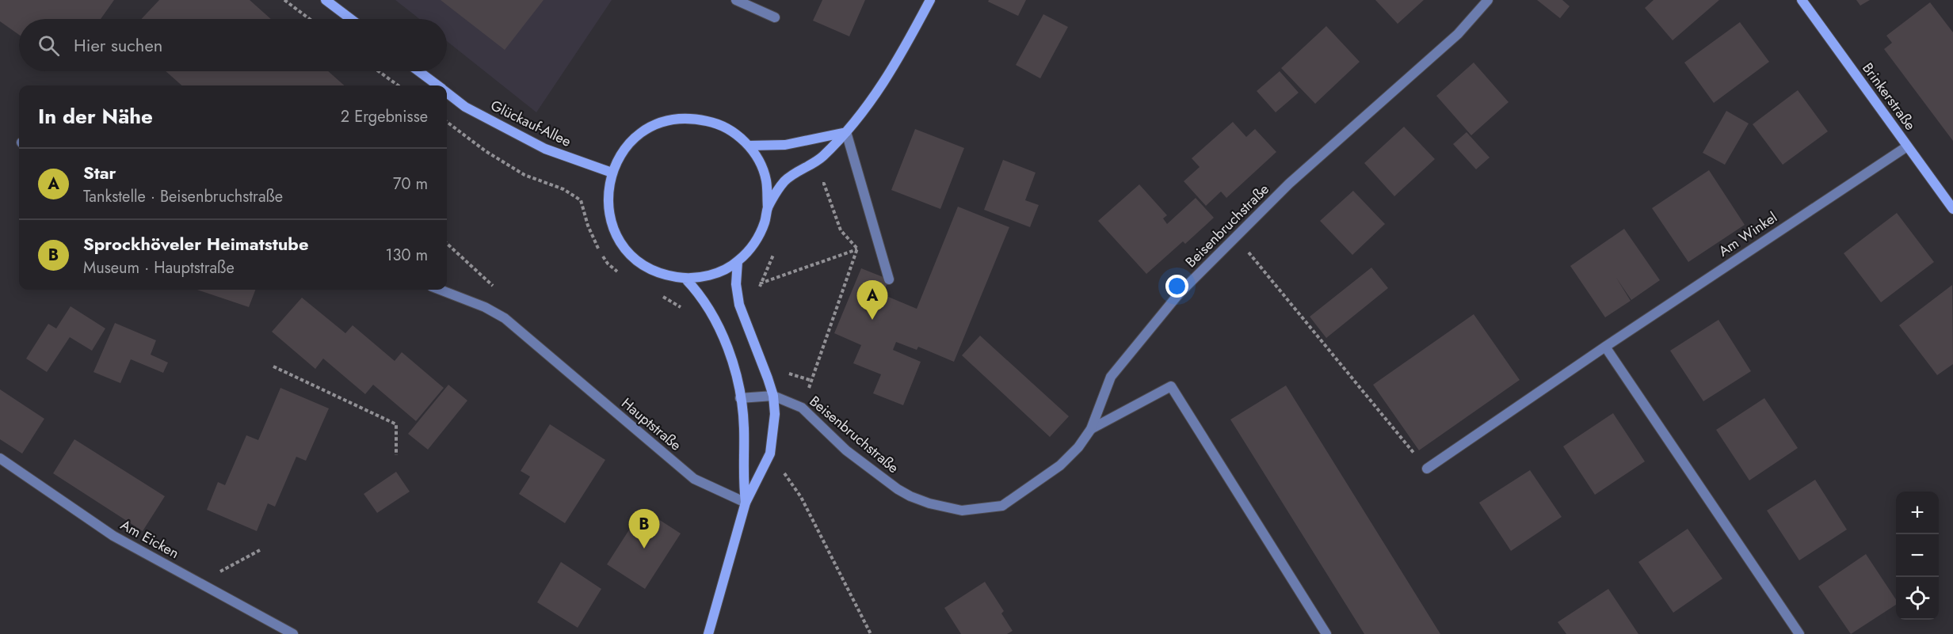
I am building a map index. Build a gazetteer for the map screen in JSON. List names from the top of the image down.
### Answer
{
  "streets": {
    "main road": ["Brinkerstraße", "Glückauf-Allee"],
    "street": [
      "Beisenbruchstraße",
      "Am Winkel",
      "Hauptstraße",
      "Am Eicken"
    ]
  },
  "crossings": [
    ["Brinkerstraße", "Am Winkel"]
  ],
  "page": {
    "search": "Hier suchen",
    "heading": ["In der Nähe", "2 Ergebnisse"],
    "list": [
      {
        "mark": "A",
        "name": "Star",
        "note": "Tankstelle · Beisenbruchstraße",
        "value": "70 m"
      },
      {
        "mark": "B",
        "name": "Sprockhöveler Heimatstube",
        "note": "Museum · Hauptstraße",
        "value": "130 m"
      }
    ],
    "pins": ["A", "B"],
    "map_buttons": ["+", "−"]
  }
}
